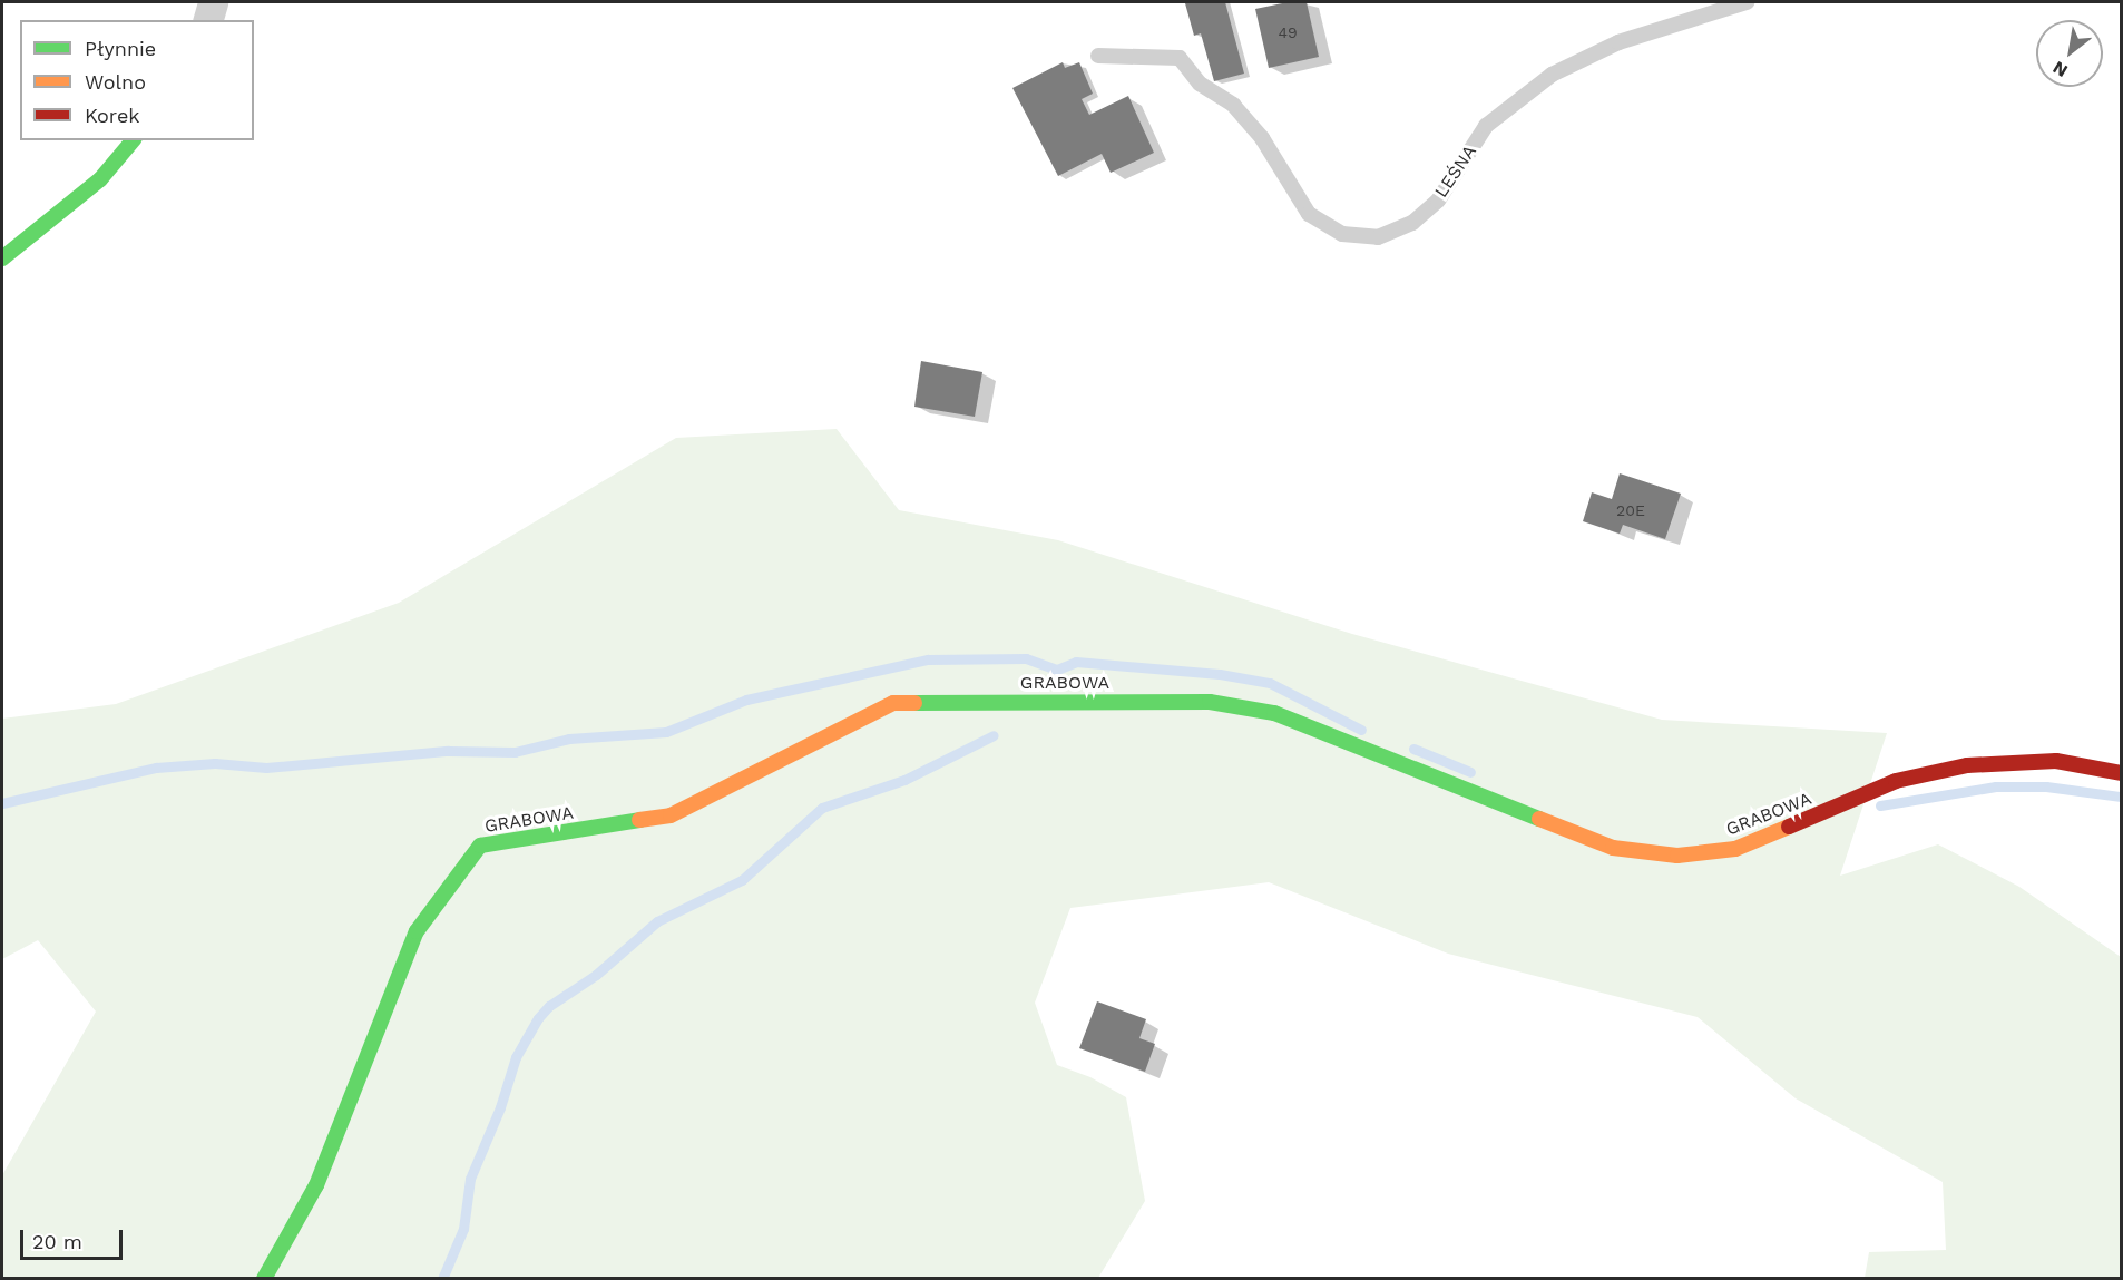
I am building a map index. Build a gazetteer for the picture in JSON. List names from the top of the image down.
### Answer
{
  "streets": {
    "street": ["GRABOWA"],
    "lane": ["LEŚNA"]
  },
  "house_numbers": ["49", "20E"],
  "legend": ["Płynnie", "Wolno", "Korek"],
  "scale_bar": "20 m",
  "north": "bottom left"
}
